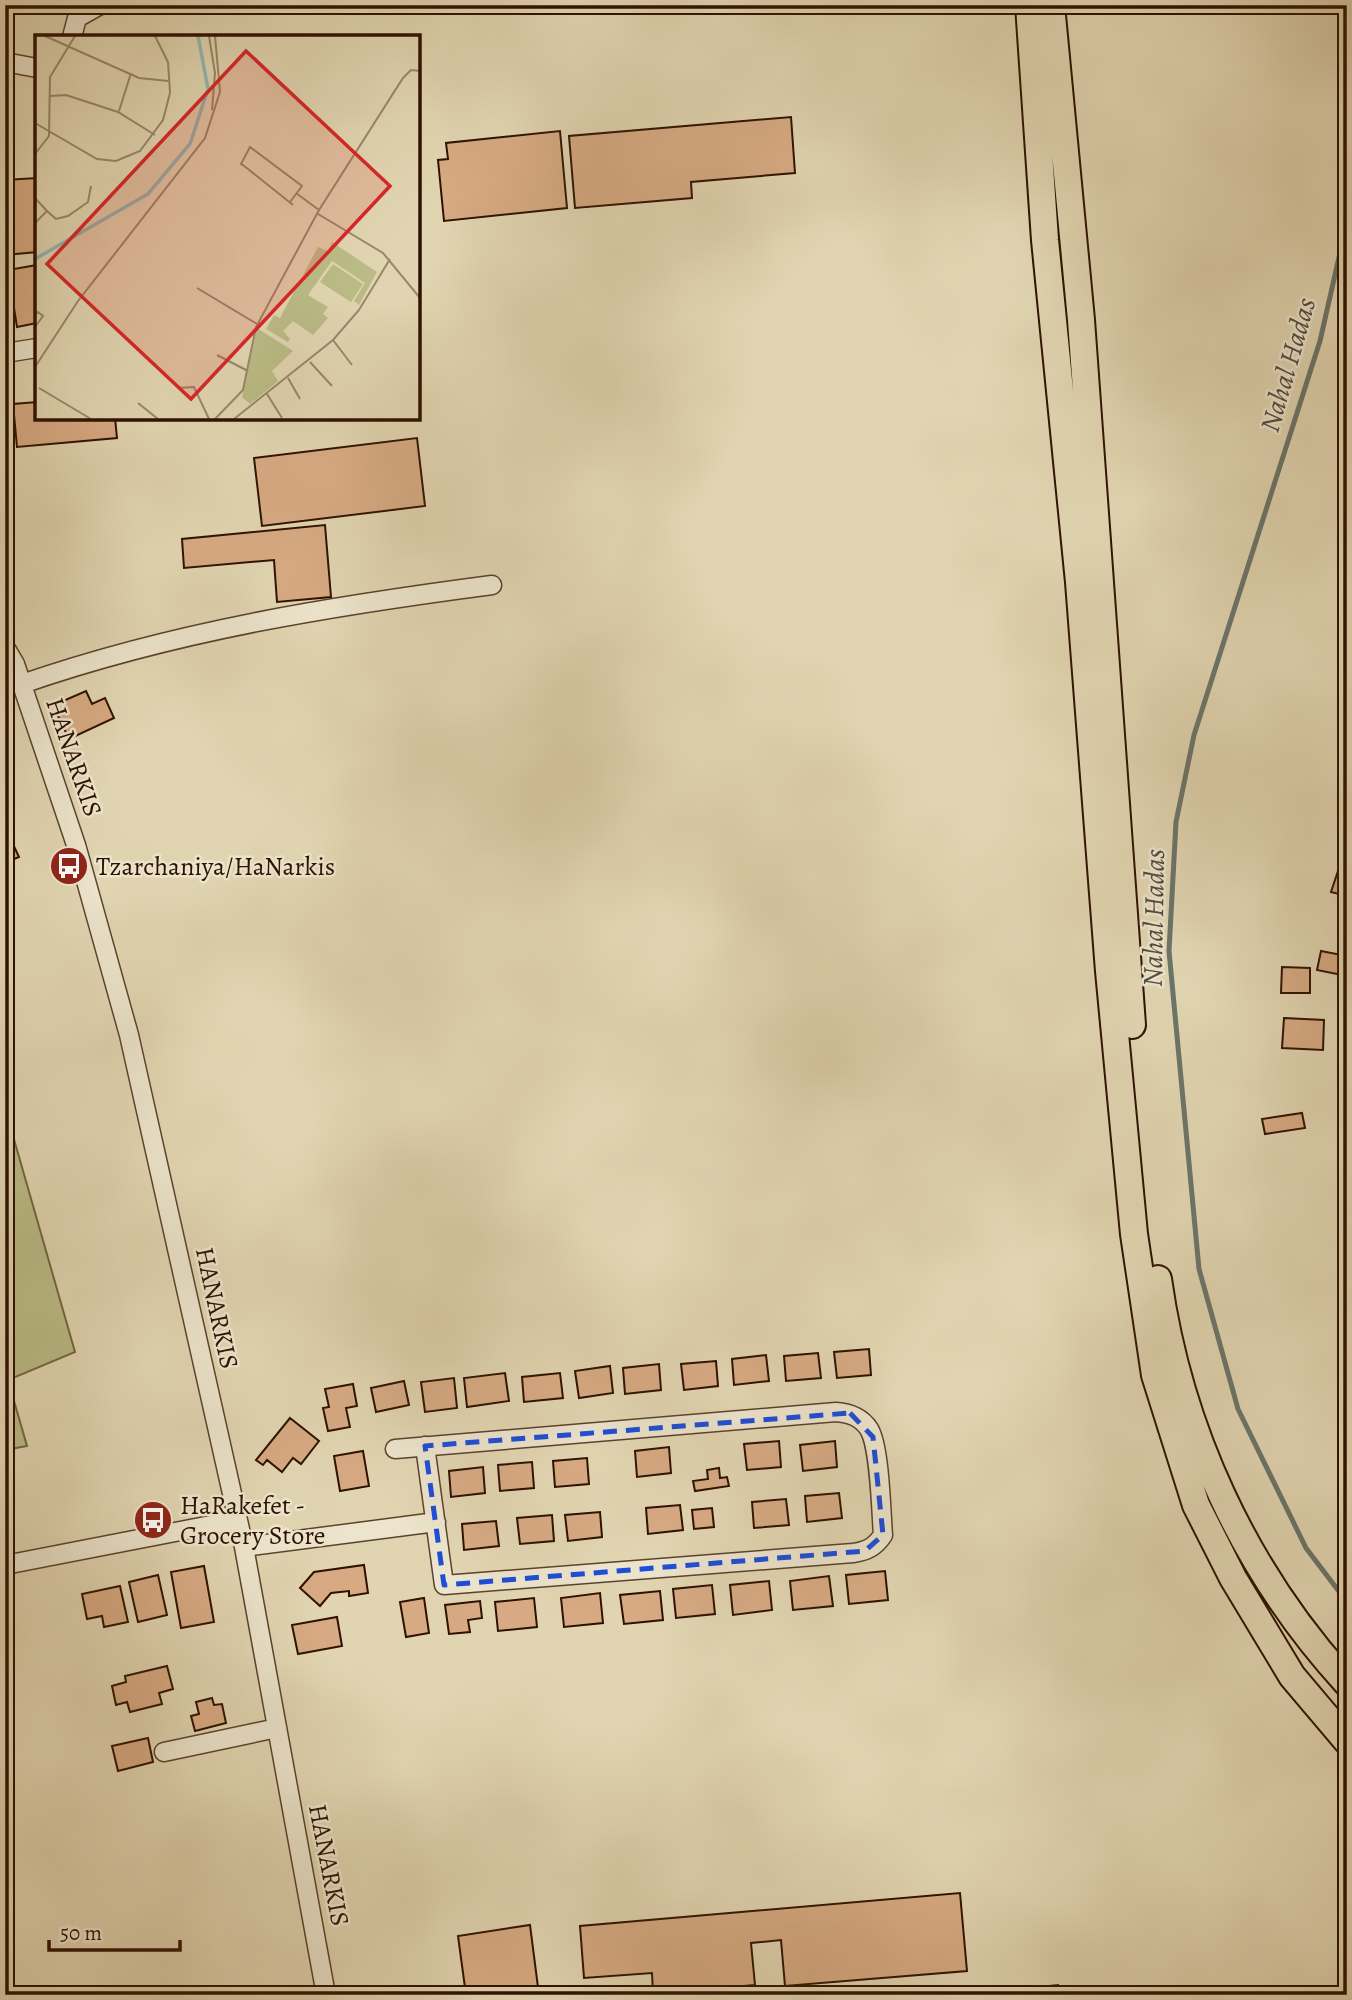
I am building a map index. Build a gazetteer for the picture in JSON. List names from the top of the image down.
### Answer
{
  "streets": {
    "street": ["HANARKIS"]
  },
  "water": ["Nahal Hadas"],
  "places": {
    "bus stop": ["Tzarchaniya/HaNarkis", "HaRakefet - Grocery Store"]
  },
  "scale_bar": "50 m"
}
